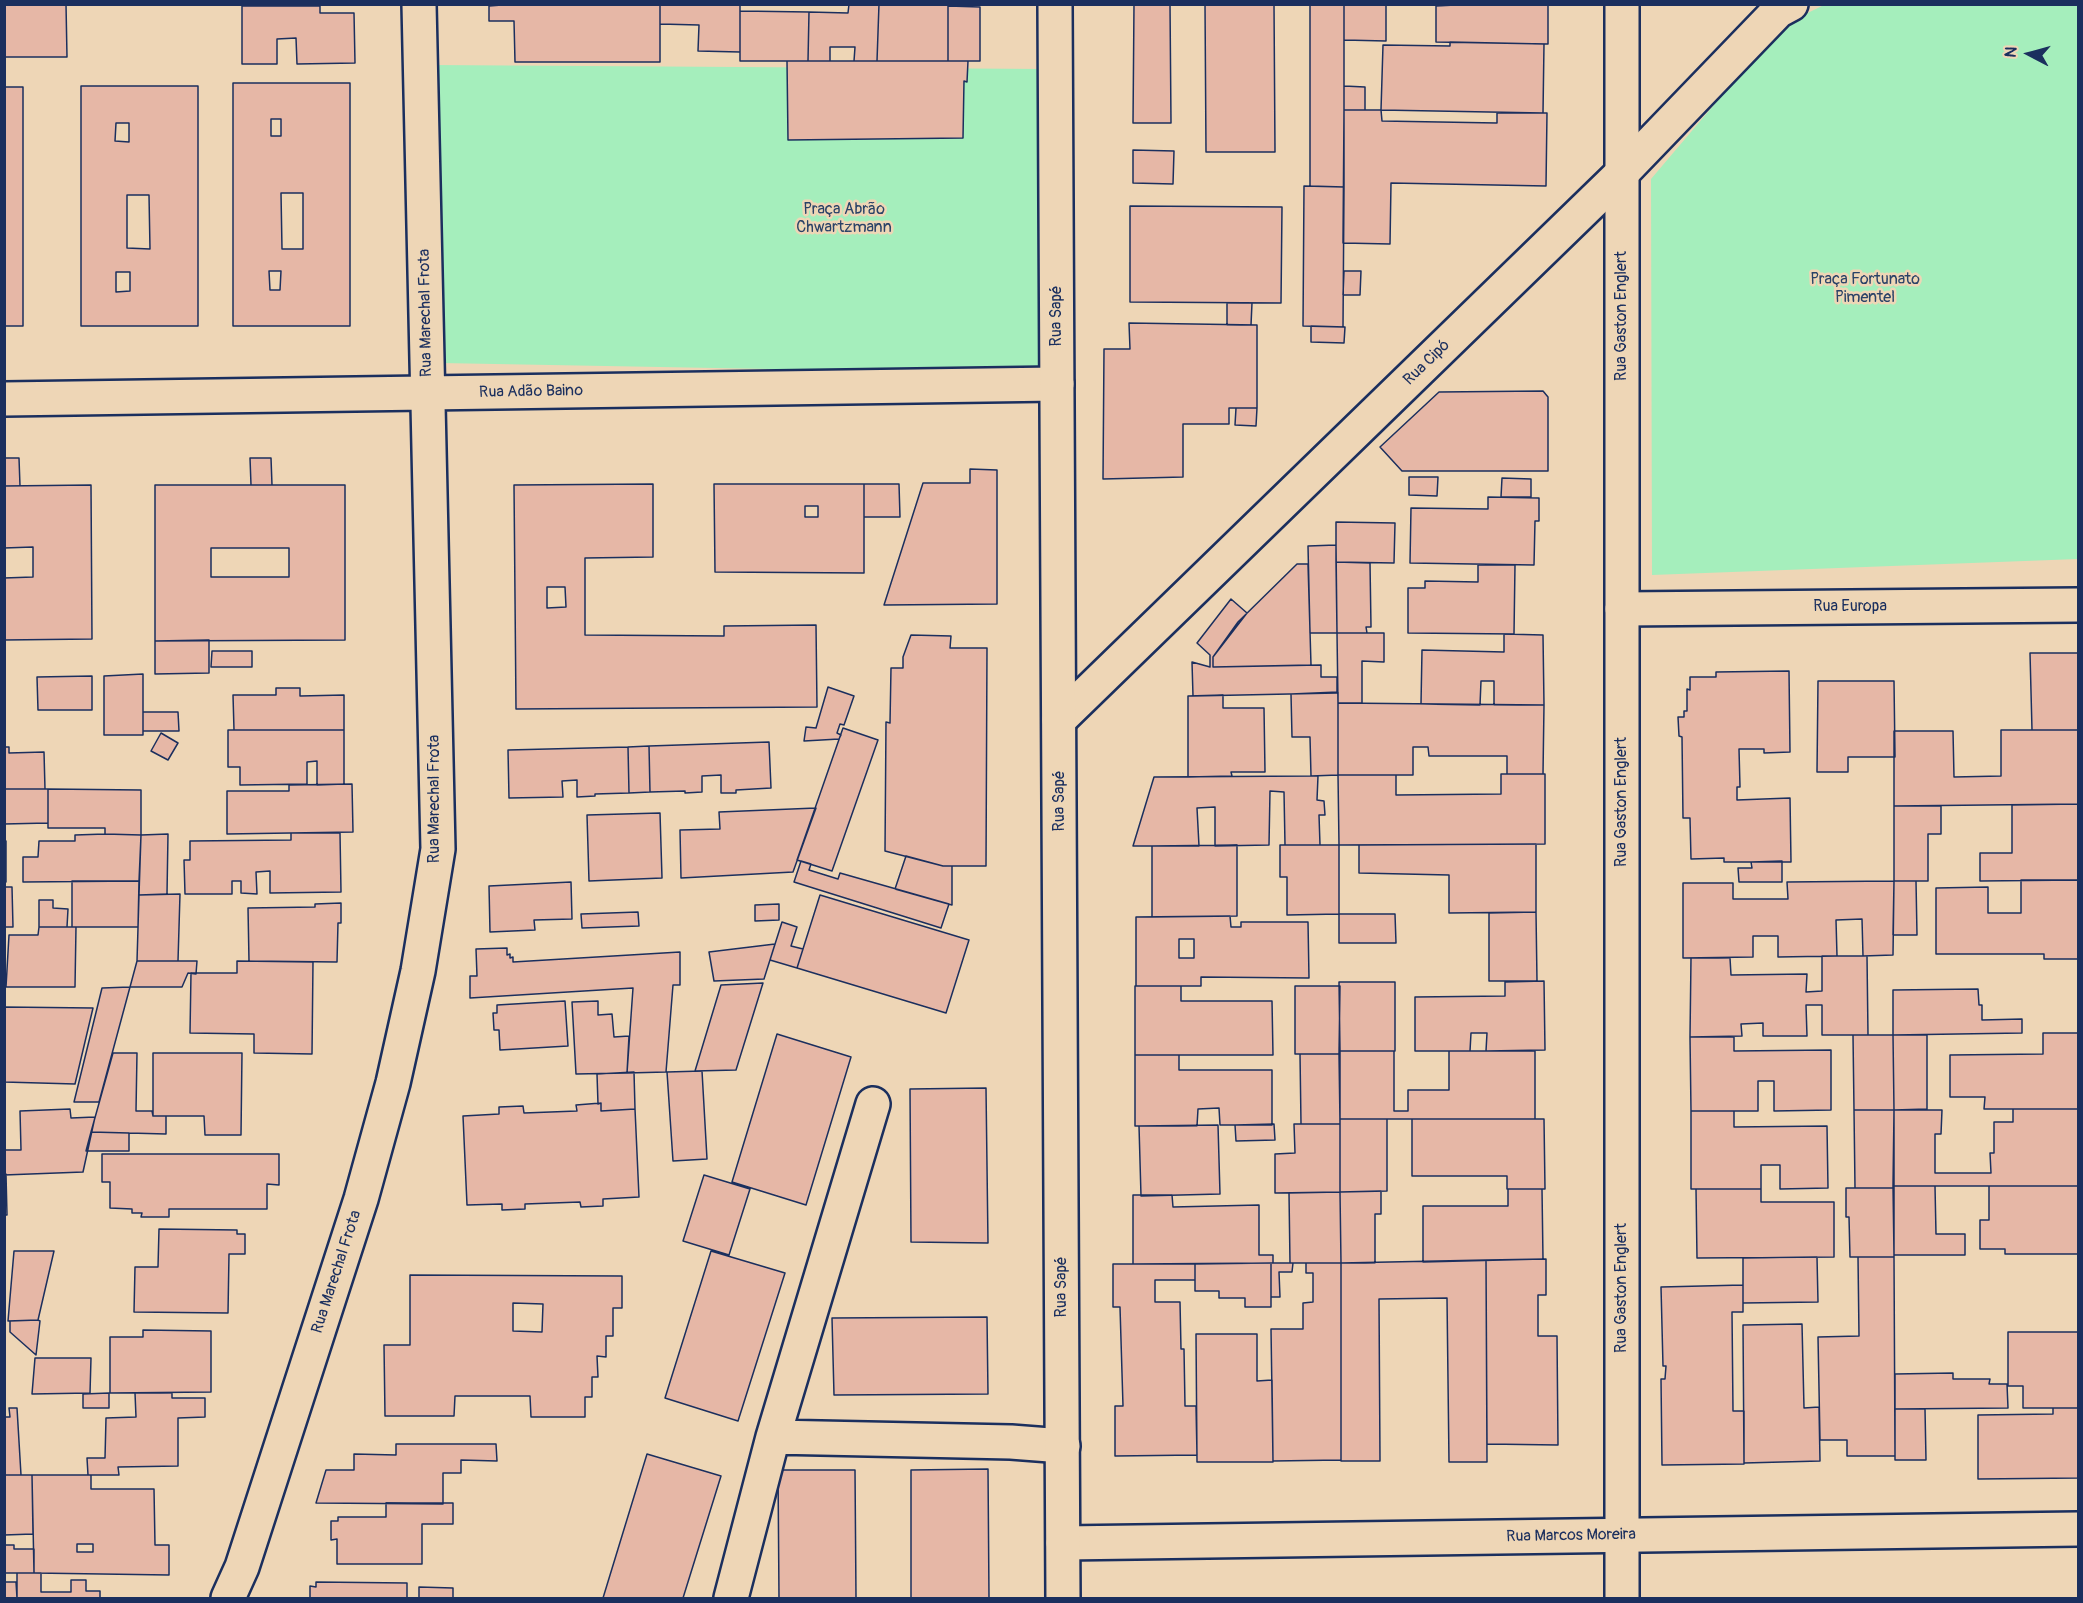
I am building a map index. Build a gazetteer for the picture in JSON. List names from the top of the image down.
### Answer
{
  "streets": {
    "street": [
      "Rua Marechal Frota",
      "Rua Sapé",
      "Rua Gaston Englert",
      "Rua Cipó",
      "Rua Adão Baino",
      "Rua Europa",
      "Rua Marcos Moreira"
    ]
  },
  "crossings": [
    ["Rua Marechal Frota", "Rua Adão Baino"],
    ["Rua Sapé", "Rua Cipó"],
    ["Rua Sapé", "Rua Adão Baino"],
    ["Rua Sapé", "Rua Marcos Moreira"],
    ["Rua Gaston Englert", "Rua Cipó"],
    ["Rua Gaston Englert", "Rua Europa"],
    ["Rua Gaston Englert", "Rua Marcos Moreira"]
  ],
  "parks": ["Praça Abrão Chwartzmann", "Praça Fortunato Pimentel"],
  "north": "left"
}
